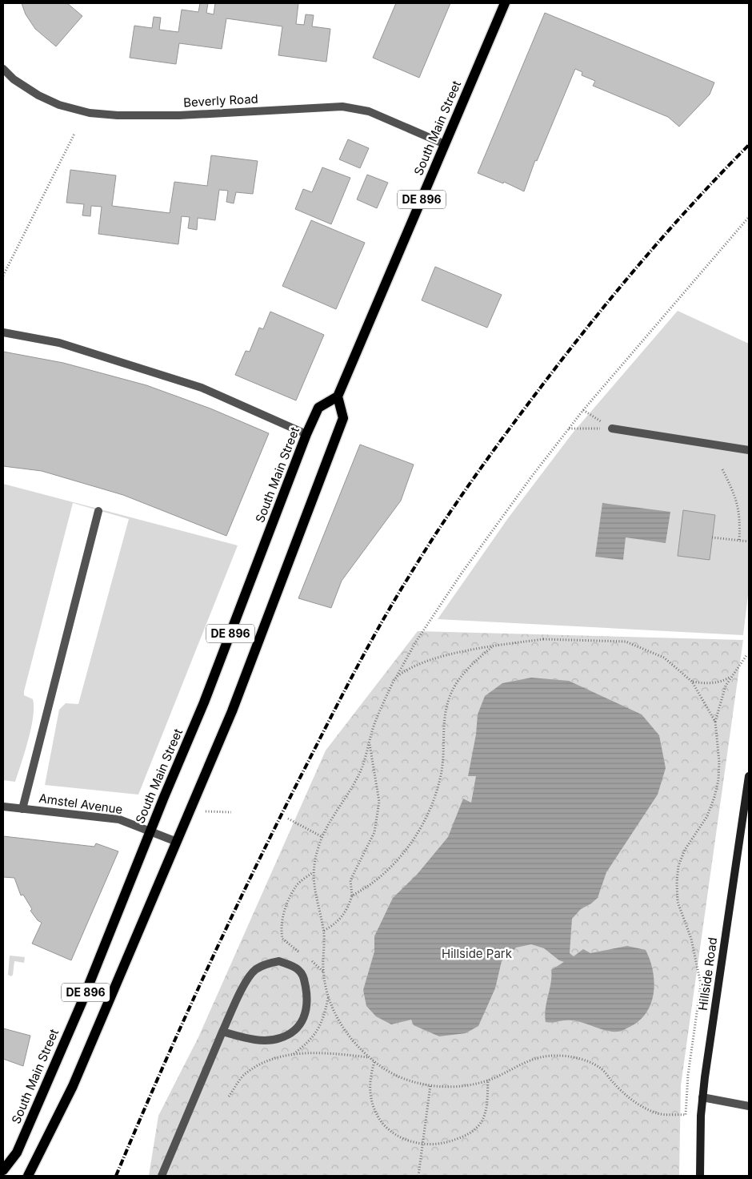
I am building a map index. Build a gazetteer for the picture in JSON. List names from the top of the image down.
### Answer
{
  "streets": {
    "main road": ["South Main Street", "DE 896"],
    "street": ["Beverly Road", "Amstel Avenue", "Hillside Road"]
  },
  "crossings": [
    ["Beverly Road", "South Main Street"],
    ["South Main Street", "DE 896"],
    ["South Main Street", "Amstel Avenue"],
    ["DE 896", "Amstel Avenue"]
  ],
  "parks": ["Hillside Park"]
}
